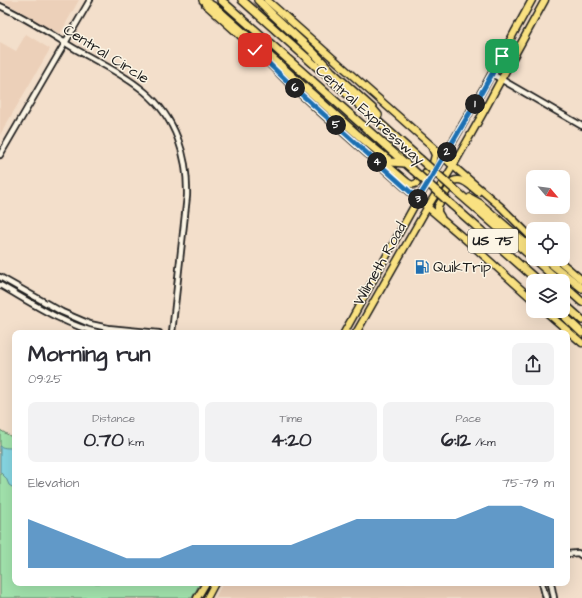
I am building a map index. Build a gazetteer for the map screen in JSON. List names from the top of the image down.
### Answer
{
  "streets": {
    "highway": ["Central Expressway", "US 75"],
    "main road": ["Wilmeth Road"],
    "street": ["Central Circle"]
  },
  "places": {
    "fuel station": ["QuikTrip"]
  },
  "north": "bottom right",
  "page": {
    "pins": [
      "6",
      "1",
      "5",
      "2",
      "4",
      "3"
    ],
    "heading": ["Morning run", "09:25"],
    "stats": [
      ["Distance", "0.70 km"],
      ["Time", "4:20"],
      ["Pace", "6:12 /km"]
    ],
    "chart": ["Elevation", "75–79 m"]
  }
}
